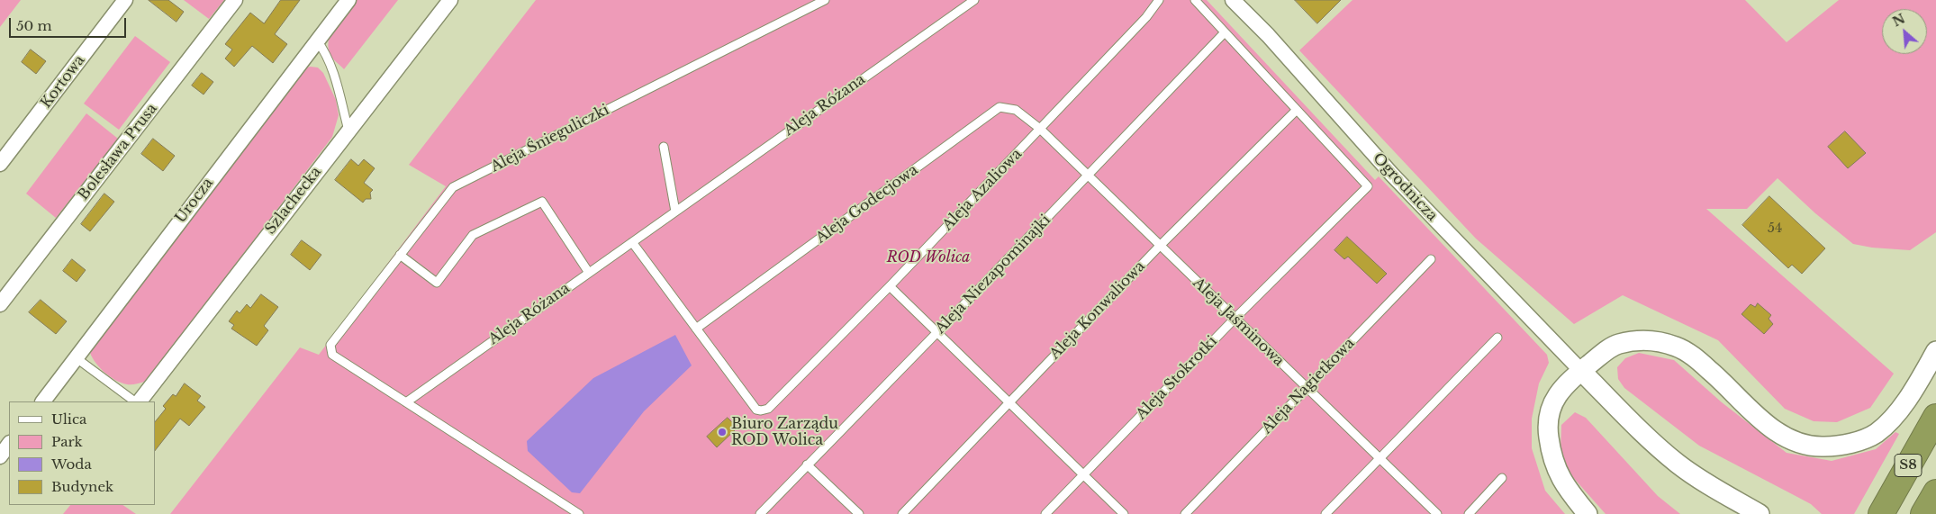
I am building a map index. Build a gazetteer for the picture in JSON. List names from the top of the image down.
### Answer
{
  "streets": {
    "highway": ["S8"],
    "street": [
      "Kortowa",
      "Bolesława Prusa",
      "Ogrodnicza",
      "Urocza",
      "Szlachecka"
    ],
    "lane": [
      "Aleja Różana",
      "Aleja Śnieguliczki",
      "Aleja Azaliowa",
      "Aleja Godecjowa",
      "Aleja Niezapominajki",
      "Aleja Konwaliowa",
      "Aleja Jaśminowa",
      "Aleja Stokrotki",
      "Aleja Nagietkowa"
    ]
  },
  "crossings": [
    ["Aleja Różana", "Aleja Śnieguliczki"],
    ["Aleja Azaliowa", "Aleja Godecjowa"],
    ["Aleja Azaliowa", "Aleja Jaśminowa"],
    ["Aleja Godecjowa", "Aleja Jaśminowa"],
    ["Aleja Niezapominajki", "Aleja Jaśminowa"],
    ["Aleja Konwaliowa", "Aleja Jaśminowa"],
    ["Aleja Konwaliowa", "Aleja Stokrotki"],
    ["Aleja Jaśminowa", "Aleja Stokrotki"],
    ["Aleja Jaśminowa", "Aleja Nagietkowa"]
  ],
  "parks": ["ROD Wolica"],
  "places": ["Biuro Zarządu ROD Wolica"],
  "house_numbers": ["54"],
  "legend": [
    "Ulica",
    "Park",
    "Woda",
    "Budynek"
  ],
  "scale_bar": "50 m",
  "north": "top left"
}
